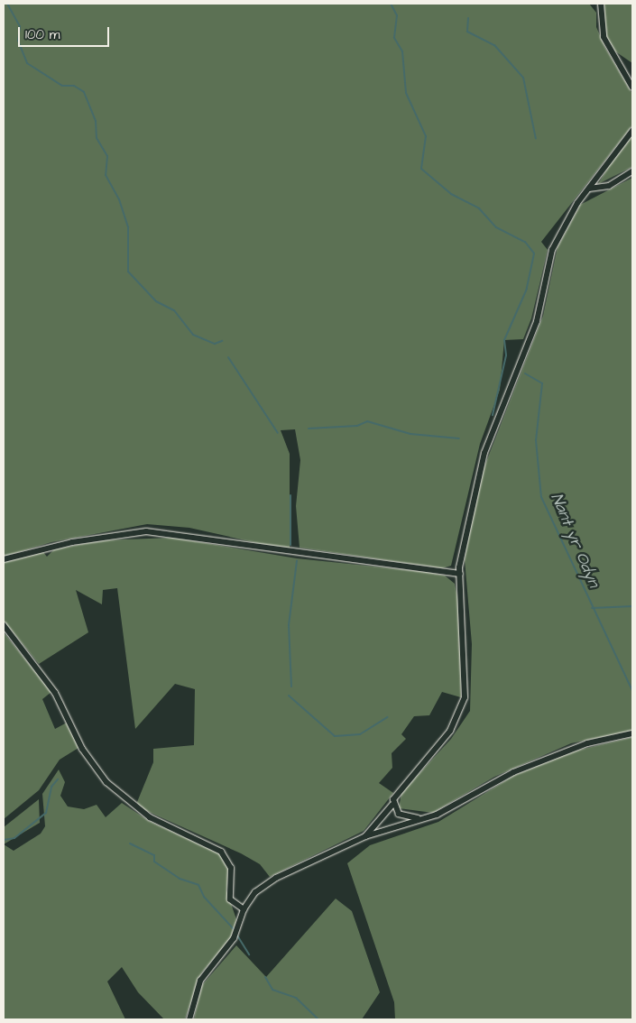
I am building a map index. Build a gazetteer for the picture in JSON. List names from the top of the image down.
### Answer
{
  "water": ["Nant yr Odyn"],
  "scale_bar": "100 m"
}
